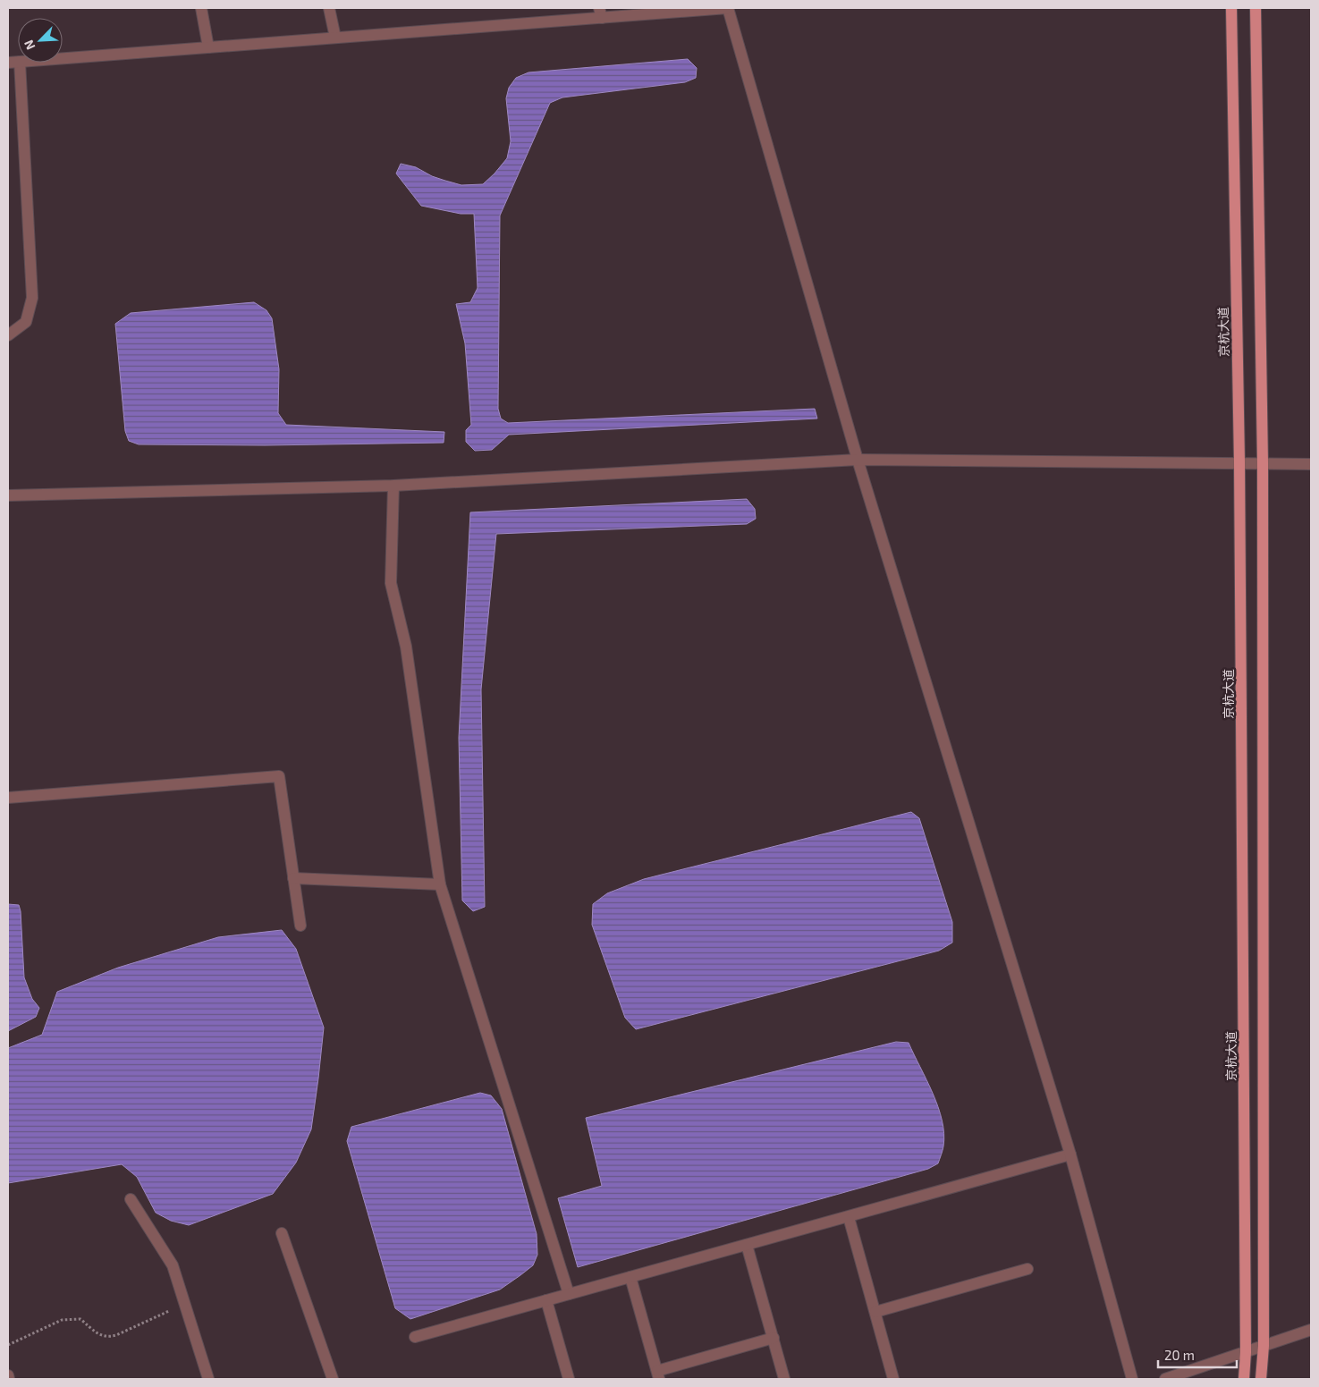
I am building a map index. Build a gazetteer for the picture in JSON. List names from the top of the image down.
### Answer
{
  "streets": {
    "main road": ["京杭大道"]
  },
  "scale_bar": "20 m",
  "north": "bottom left"
}
